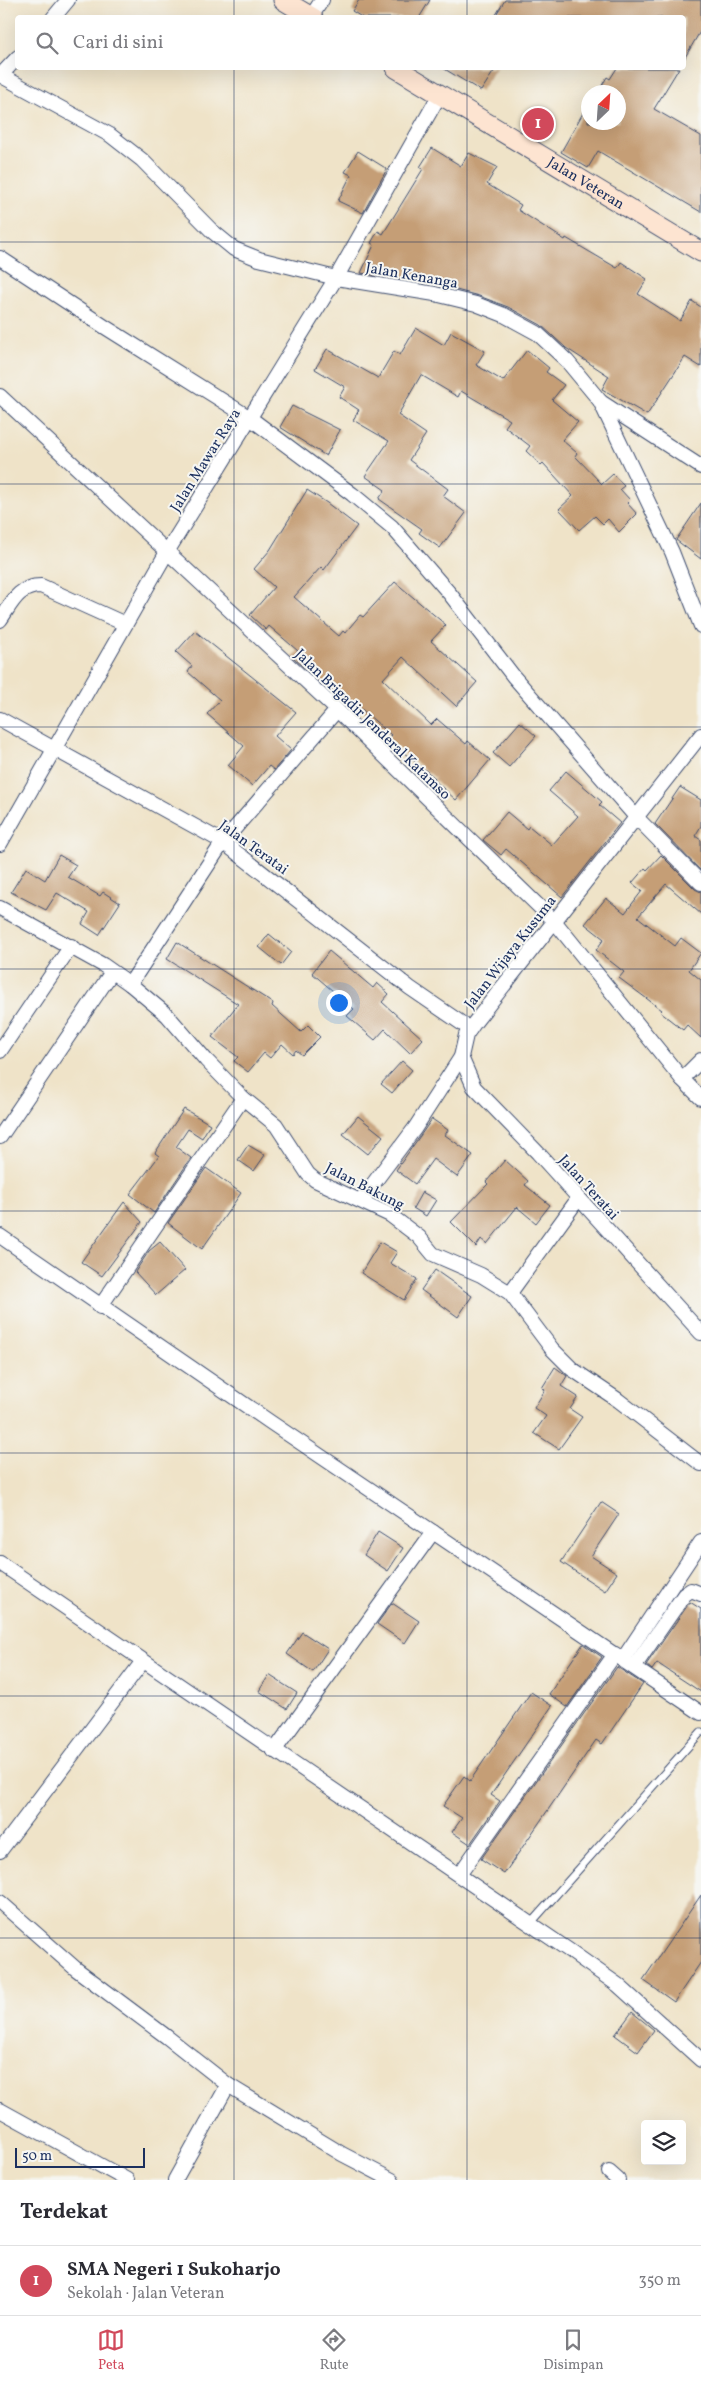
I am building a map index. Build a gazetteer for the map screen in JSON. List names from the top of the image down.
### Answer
{
  "streets": {
    "main road": ["Jalan Veteran"],
    "street": [
      "Jalan Kenanga",
      "Jalan Mawar Raya",
      "Jalan Brigadir Jenderal Katamso",
      "Jalan Teratai",
      "Jalan Wijaya Kusuma",
      "Jalan Bakung"
    ]
  },
  "crossings": [
    ["Jalan Veteran", "Jalan Mawar Raya"],
    ["Jalan Kenanga", "Jalan Mawar Raya"],
    ["Jalan Mawar Raya", "Jalan Brigadir Jenderal Katamso"],
    ["Jalan Mawar Raya", "Jalan Teratai"],
    ["Jalan Brigadir Jenderal Katamso", "Jalan Wijaya Kusuma"],
    ["Jalan Teratai", "Jalan Wijaya Kusuma"],
    ["Jalan Wijaya Kusuma", "Jalan Bakung"]
  ],
  "scale_bar": "50 m",
  "north": "top right",
  "page": {
    "search": "Cari di sini",
    "pins": "1",
    "scale": "50 m",
    "heading": "Terdekat",
    "list": [
      {
        "mark": "1",
        "name": "SMA Negeri 1 Sukoharjo",
        "note": "Sekolah · Jalan Veteran",
        "value": "350 m"
      }
    ],
    "nav": ["Peta", "Rute", "Disimpan"]
  }
}
